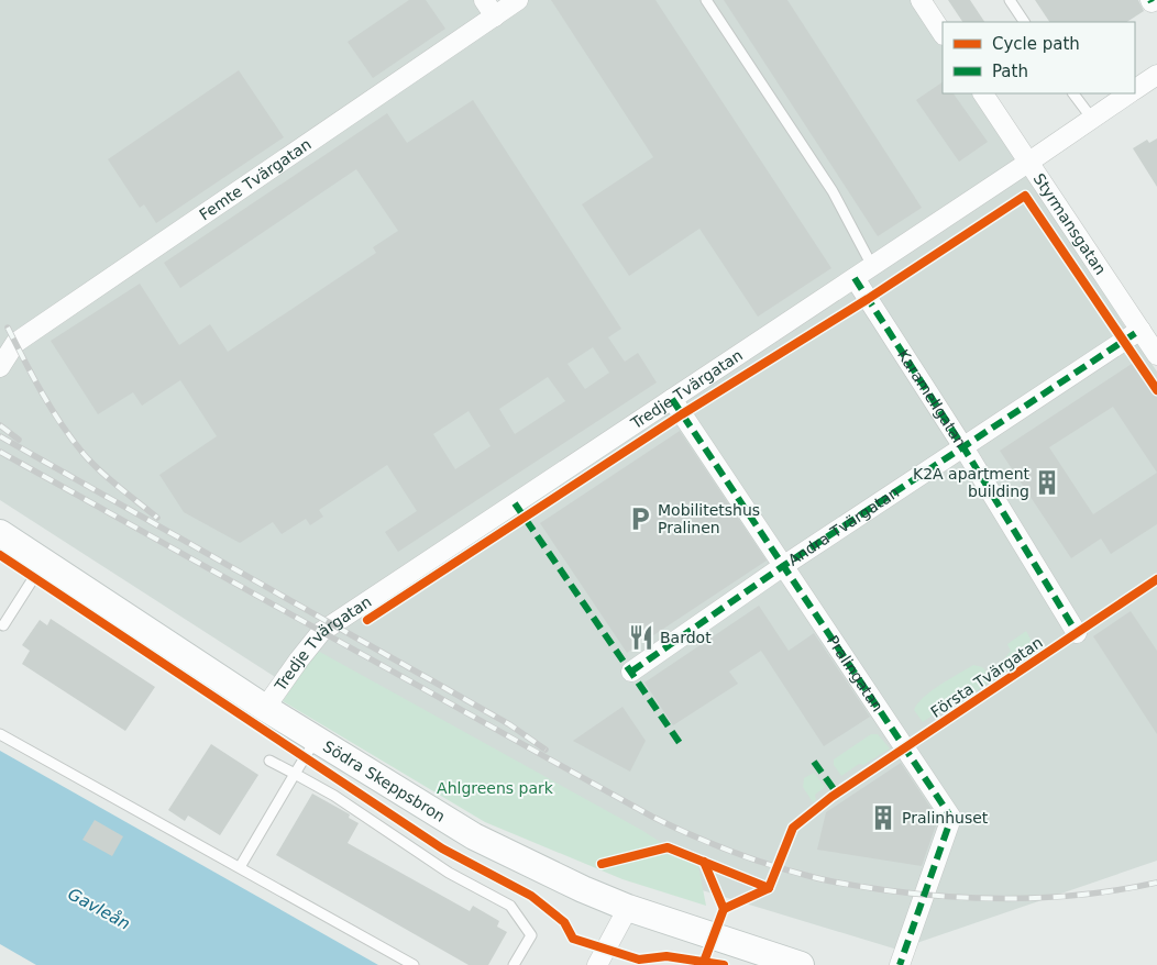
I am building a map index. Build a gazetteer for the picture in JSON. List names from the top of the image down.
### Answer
{
  "streets": {
    "street": [
      "Femte Tvärgatan",
      "Styrmansgatan",
      "Tredje Tvärgatan",
      "Karamellgatan",
      "Andra Tvärgatan",
      "Pralingatan",
      "Södra Skeppsbron"
    ],
    "cycle path": ["Första Tvärgatan"]
  },
  "crossings": [
    ["Styrmansgatan", "Tredje Tvärgatan"],
    ["Styrmansgatan", "Andra Tvärgatan"],
    ["Tredje Tvärgatan", "Karamellgatan"],
    ["Tredje Tvärgatan", "Pralingatan"],
    ["Tredje Tvärgatan", "Södra Skeppsbron"],
    ["Karamellgatan", "Andra Tvärgatan"],
    ["Andra Tvärgatan", "Pralingatan"]
  ],
  "water": ["Gavleån"],
  "parks": ["Ahlgreens park"],
  "places": {
    "building": ["K2A apartment building", "Pralinhuset"],
    "parking": ["Mobilitetshus Pralinen"],
    "restaurant": ["Bardot"]
  },
  "legend": ["Cycle path", "Path"]
}
